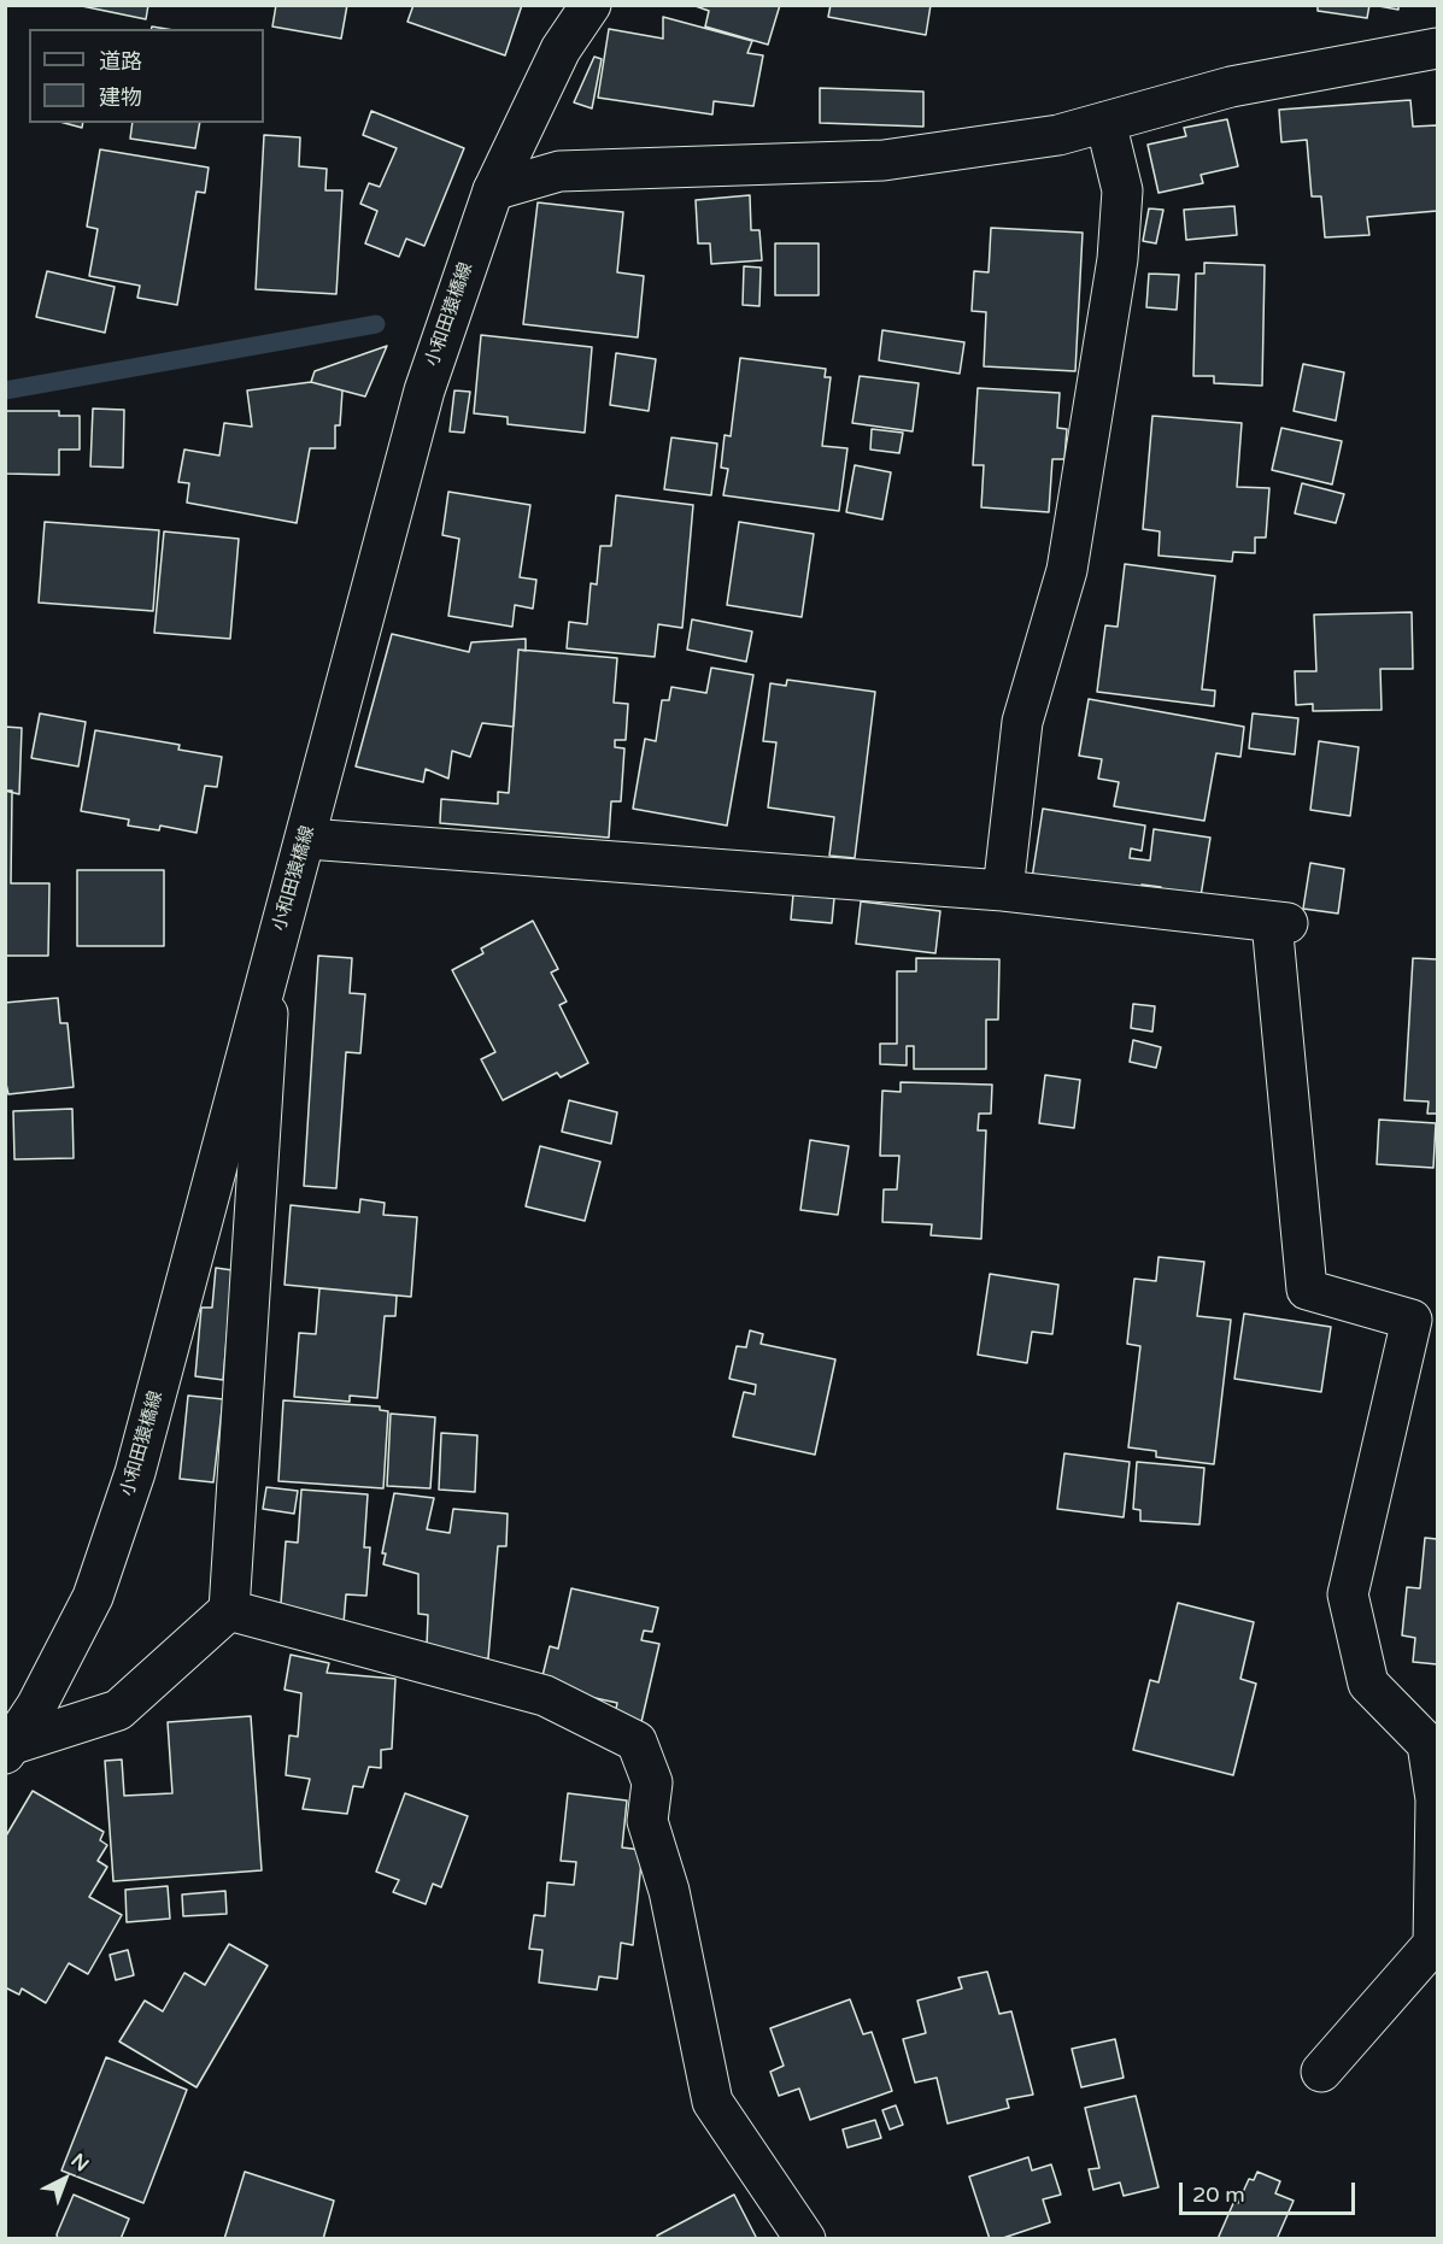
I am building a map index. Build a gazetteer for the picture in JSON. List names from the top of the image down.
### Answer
{
  "streets": {
    "street": ["小和田猿橋線"]
  },
  "legend": ["道路", "建物"],
  "scale_bar": "20 m",
  "north": "top right"
}
